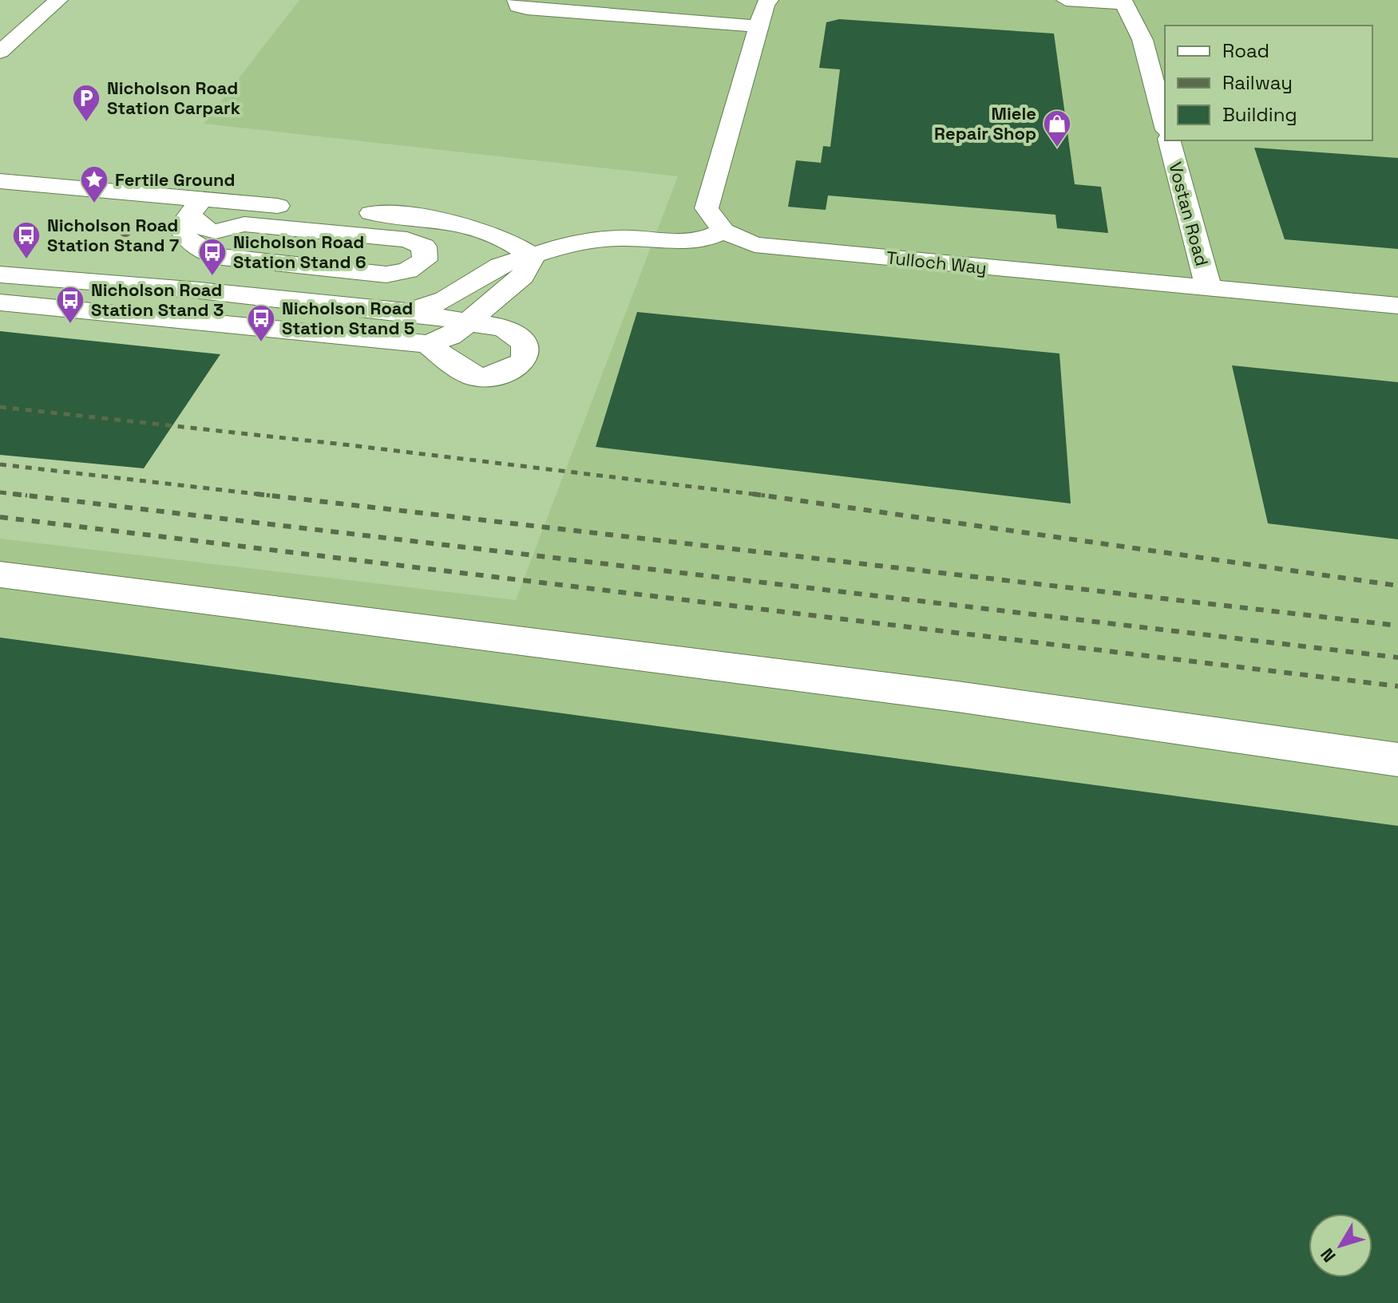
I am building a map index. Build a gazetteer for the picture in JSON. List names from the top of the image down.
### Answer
{
  "streets": {
    "street": ["Vostan Road", "Tulloch Way"]
  },
  "crossings": [
    ["Vostan Road", "Tulloch Way"]
  ],
  "places": {
    "parking": ["Nicholson Road Station Carpark"],
    "shop": ["Miele Repair Shop"],
    "place": ["Fertile Ground"],
    "bus stop": [
      "Nicholson Road Station Stand 7",
      "Nicholson Road Station Stand 6",
      "Nicholson Road Station Stand 3",
      "Nicholson Road Station Stand 5"
    ]
  },
  "legend": ["Road", "Railway", "Building"],
  "north": "bottom left"
}
